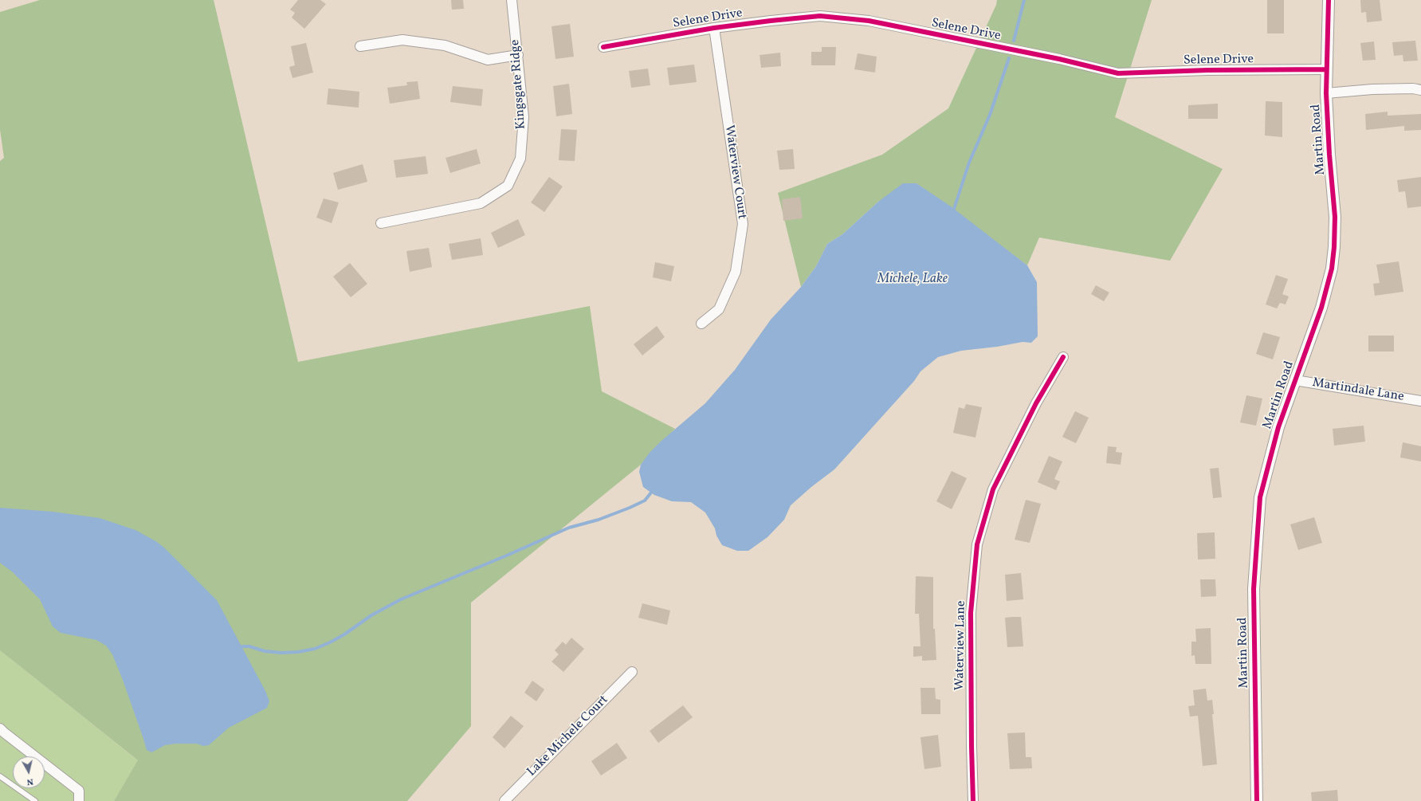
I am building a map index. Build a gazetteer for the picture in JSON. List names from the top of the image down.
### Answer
{
  "streets": {
    "street": [
      "Selene Drive",
      "Kingsgate Ridge",
      "Martin Road",
      "Waterview Court",
      "Martindale Lane",
      "Waterview Lane",
      "Lake Michele Court"
    ]
  },
  "crossings": [
    ["Selene Drive", "Martin Road"],
    ["Selene Drive", "Waterview Court"],
    ["Martin Road", "Martindale Lane"]
  ],
  "water": ["Michele, Lake"],
  "north": "bottom"
}
